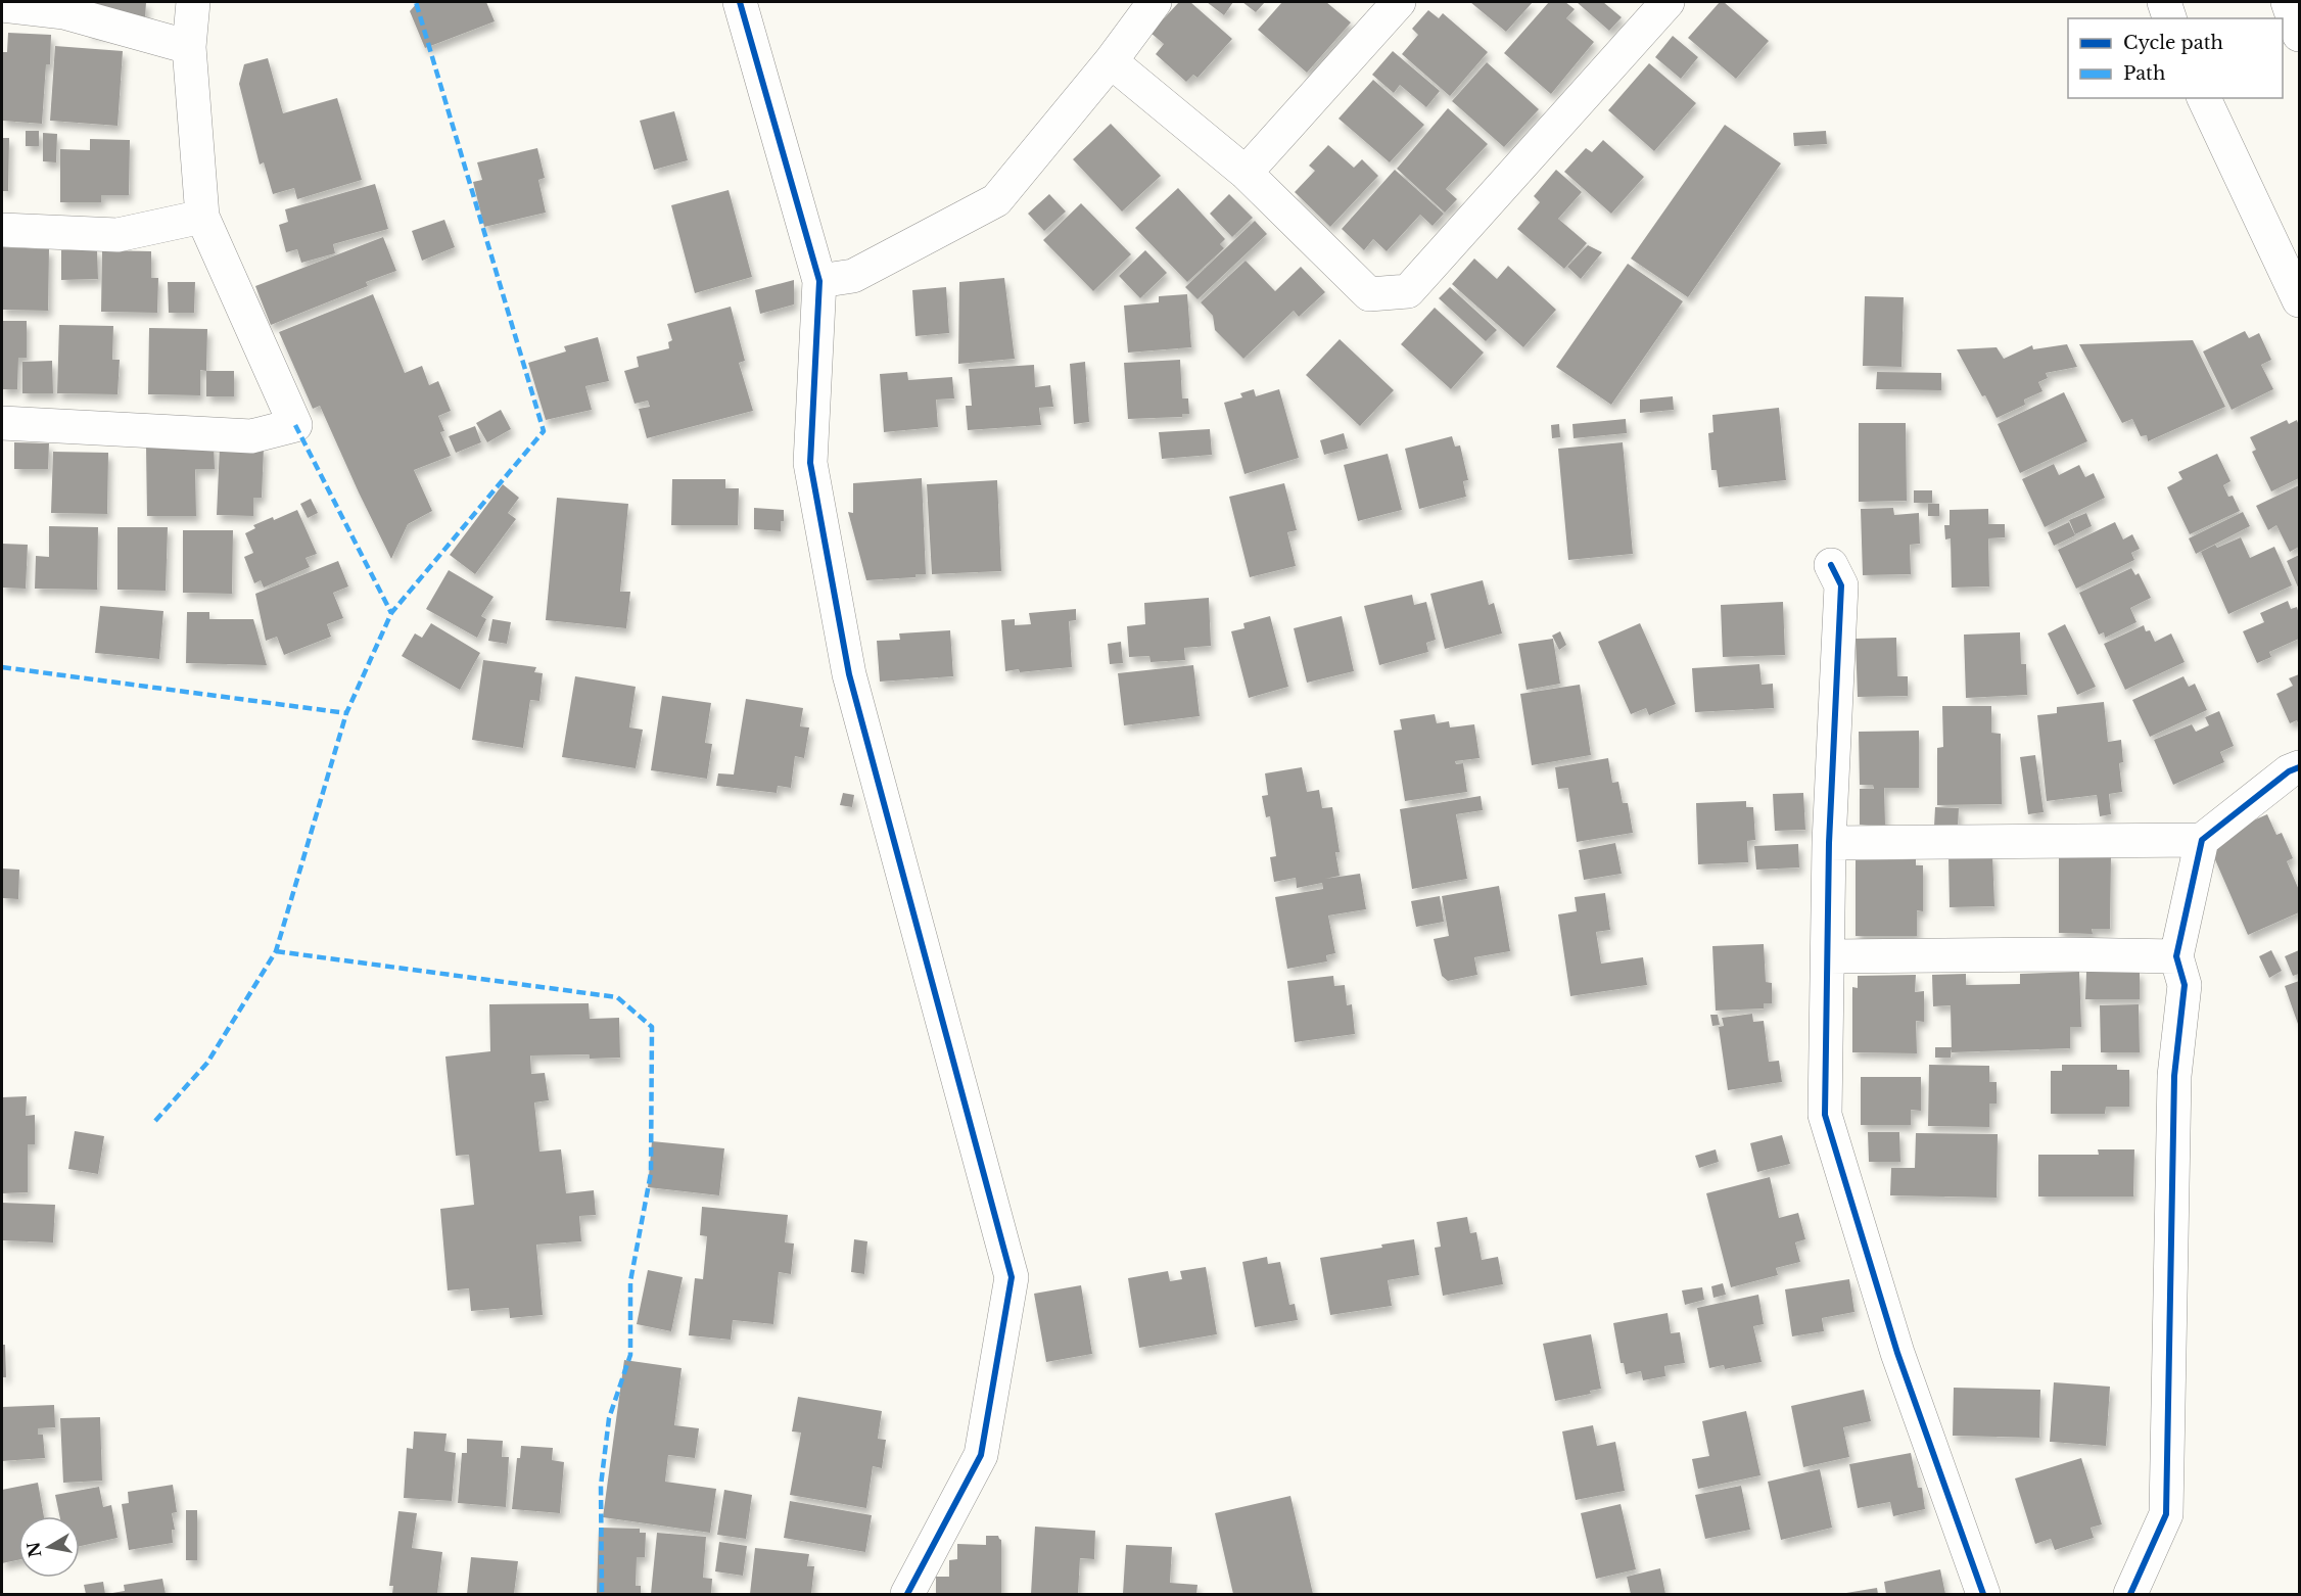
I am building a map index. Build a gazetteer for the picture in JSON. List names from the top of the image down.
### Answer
{
  "legend": ["Cycle path", "Path"],
  "north": "left"
}
